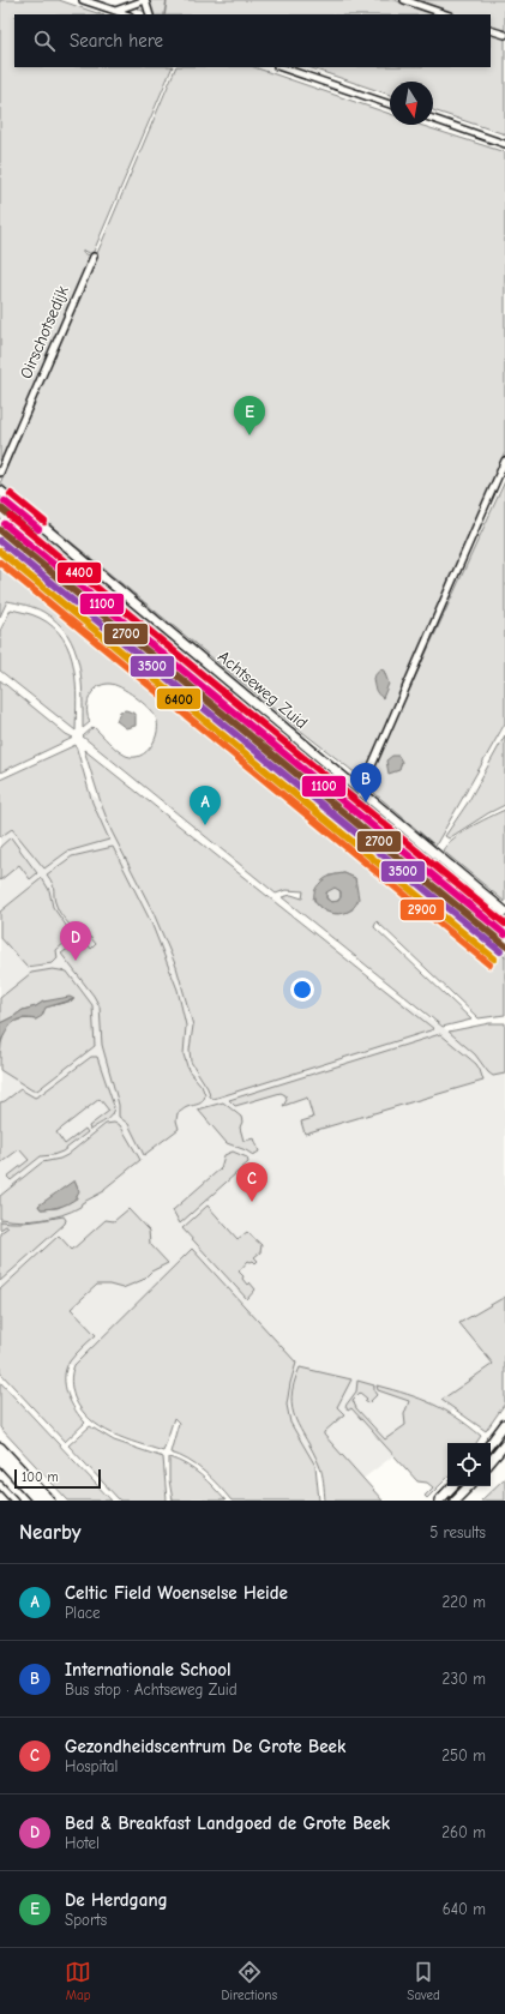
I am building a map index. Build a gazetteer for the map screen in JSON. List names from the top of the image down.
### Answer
{
  "streets": {
    "street": ["Oirschotsedijk", "Achtseweg Zuid"]
  },
  "lines": [
    "transit line 4400",
    "transit line 1100",
    "transit line 2700",
    "transit line 3500",
    "transit line 6400",
    "transit line 2900"
  ],
  "scale_bar": "100 m",
  "north": "bottom",
  "page": {
    "search": "Search here",
    "pins": [
      "E",
      "B",
      "A",
      "D",
      "C"
    ],
    "scale": "100 m",
    "heading": ["Nearby", "5 results"],
    "list": [
      {
        "mark": "A",
        "name": "Celtic Field Woenselse Heide",
        "note": "Place",
        "value": "220 m"
      },
      {
        "mark": "B",
        "name": "Internationale School",
        "note": "Bus stop · Achtseweg Zuid",
        "value": "230 m"
      },
      {
        "mark": "C",
        "name": "Gezondheidscentrum De Grote Beek",
        "note": "Hospital",
        "value": "250 m"
      },
      {
        "mark": "D",
        "name": "Bed & Breakfast Landgoed de Grote Beek",
        "note": "Hotel",
        "value": "260 m"
      },
      {
        "mark": "E",
        "name": "De Herdgang",
        "note": "Sports",
        "value": "640 m"
      }
    ],
    "nav": ["Map", "Directions", "Saved"]
  }
}
